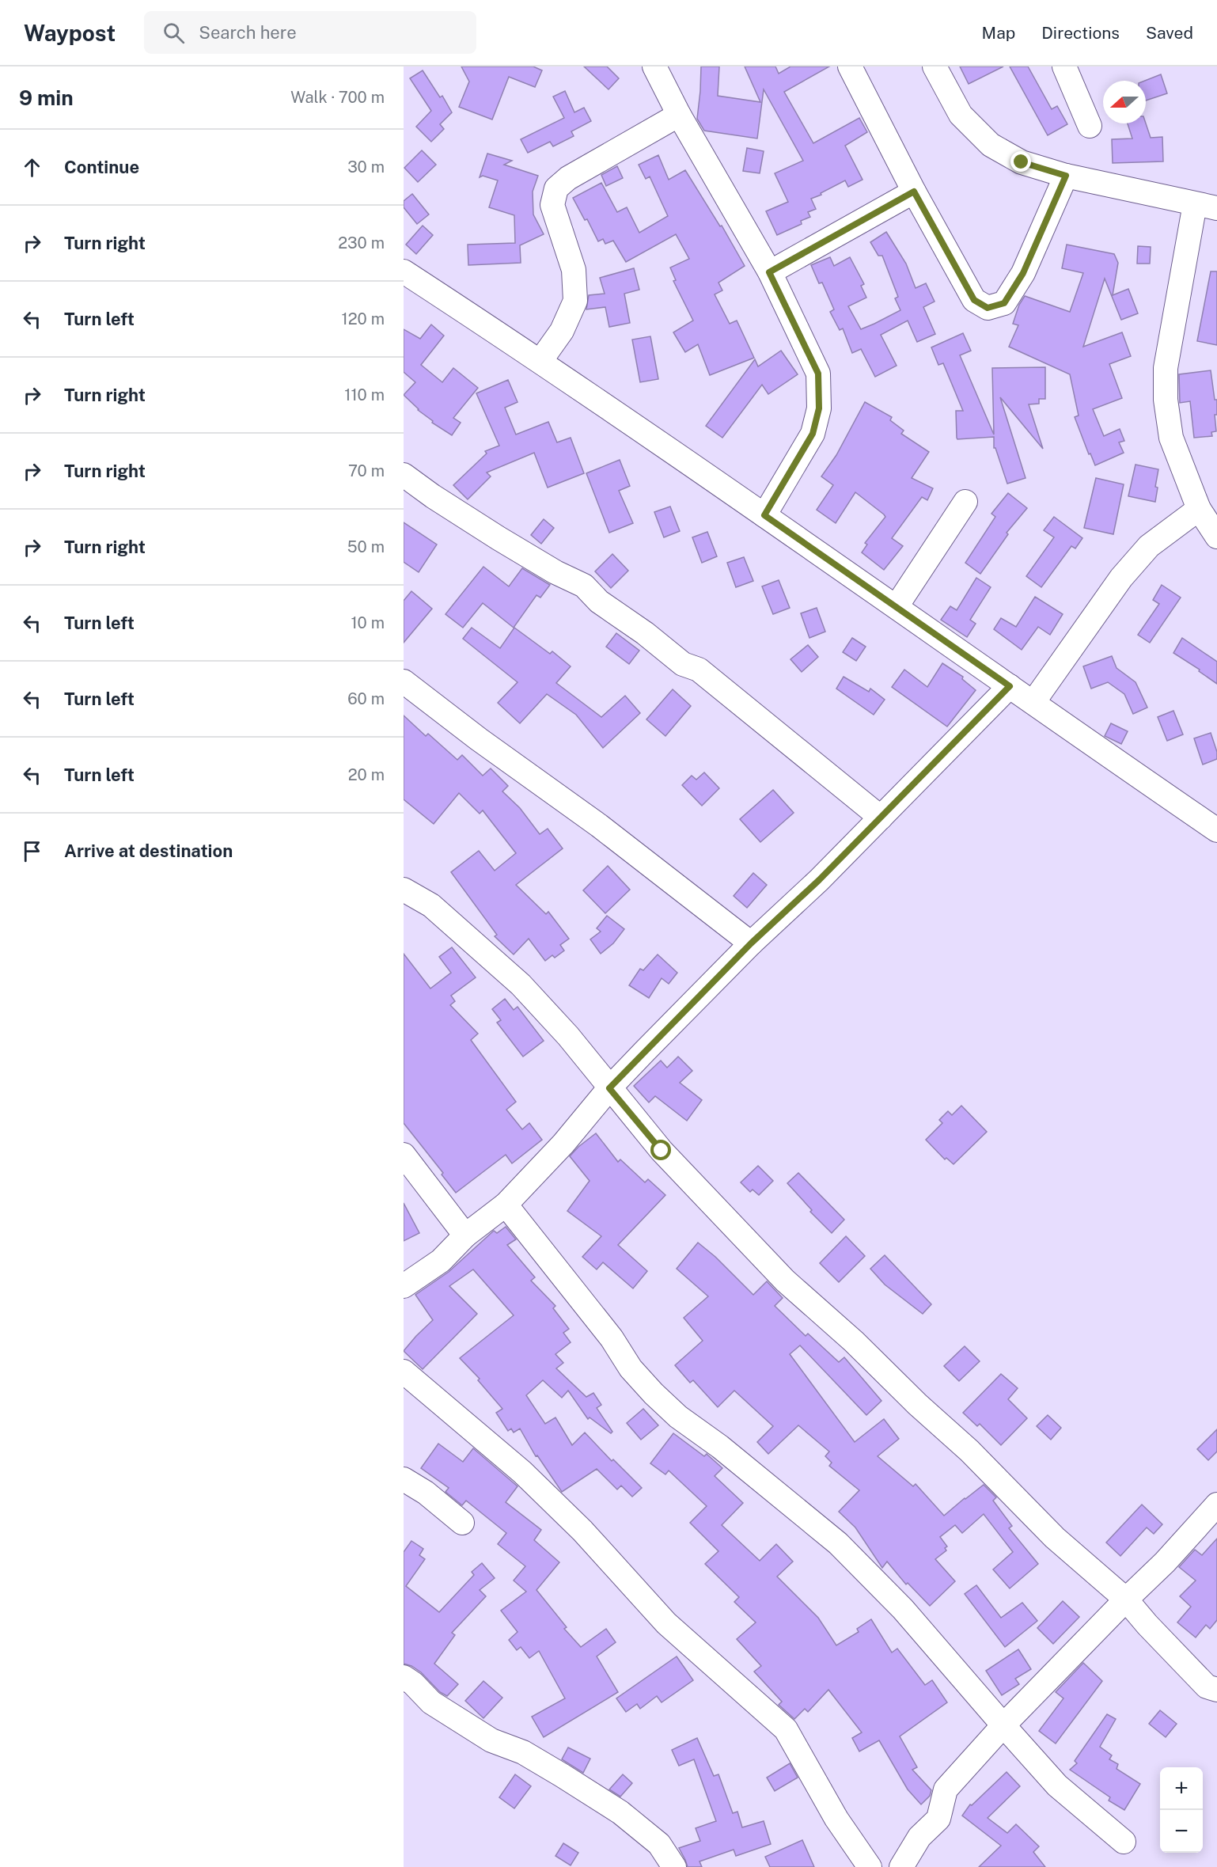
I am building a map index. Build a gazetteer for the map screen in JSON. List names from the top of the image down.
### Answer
{
  "north": "left",
  "page": {
    "header": "Waypost",
    "search": "Search here",
    "nav": ["Map", "Directions", "Saved"],
    "heading": ["9 min", "Walk · 700 m"],
    "list": [
      ["Continue", "30 m"],
      ["Turn right", "230 m"],
      ["Turn left", "120 m"],
      ["Turn right", "110 m"],
      ["Turn right", "70 m"],
      ["Turn right", "50 m"],
      ["Turn left", "10 m"],
      ["Turn left", "60 m"],
      ["Turn left", "20 m"],
      "Arrive at destination"
    ],
    "map_buttons": ["+", "−"]
  }
}
